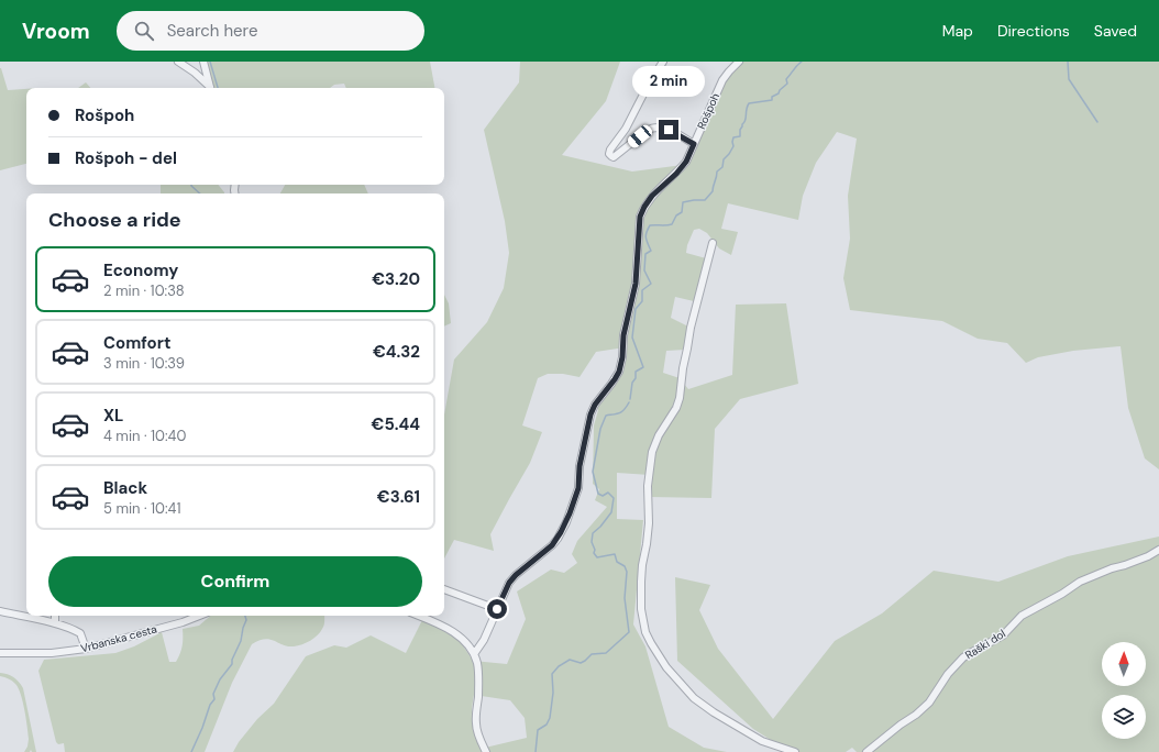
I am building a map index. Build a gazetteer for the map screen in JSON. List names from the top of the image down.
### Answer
{
  "streets": {
    "street": ["Rošpoh", "Vrbanska cesta", "Raški dol"]
  },
  "north": "top",
  "page": {
    "header": "Vroom",
    "search": "Search here",
    "nav": ["Map", "Directions", "Saved"],
    "bubble": "2 min",
    "banner": ["Rošpoh", "Rošpoh - del"],
    "heading": "Choose a ride",
    "list": [
      {
        "name": "Economy",
        "note": "2 min · 10:38",
        "value": "€3.20"
      },
      {
        "name": "Comfort",
        "note": "3 min · 10:39",
        "value": "€4.32"
      },
      {
        "name": "XL",
        "note": "4 min · 10:40",
        "value": "€5.44"
      },
      {
        "name": "Black",
        "note": "5 min · 10:41",
        "value": "€3.61"
      }
    ],
    "buttons": "Confirm"
  }
}
